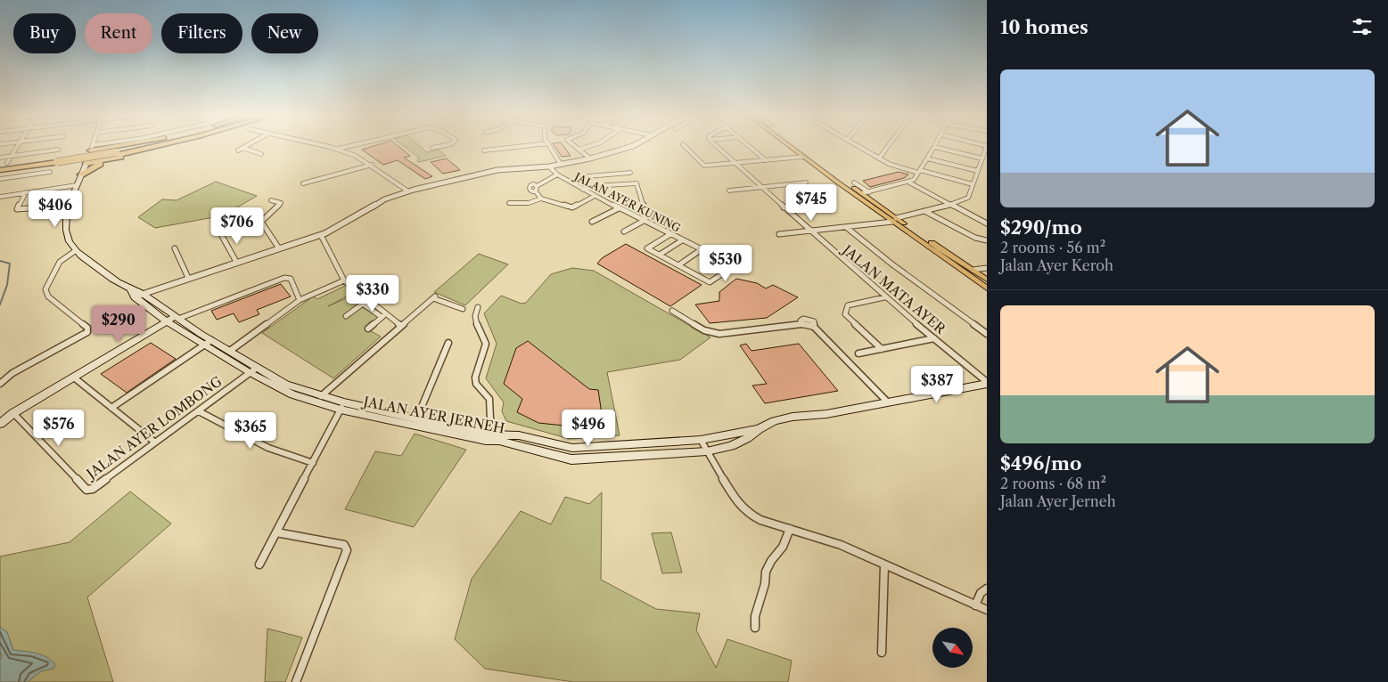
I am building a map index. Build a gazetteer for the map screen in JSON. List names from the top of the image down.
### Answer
{
  "streets": {
    "main road": ["JALAN AYER JERNEH"],
    "street": ["JALAN AYER KUNING", "JALAN MATA AYER", "JALAN AYER LOMBONG"]
  },
  "crossings": [
    ["JALAN MATA AYER", "JALAN AYER JERNEH"],
    ["JALAN AYER JERNEH", "JALAN AYER LOMBONG"]
  ],
  "north": "bottom right",
  "page": {
    "heading": "10 homes",
    "chip": [
      "Buy",
      "Rent",
      "Filters",
      "New"
    ],
    "list": [
      {
        "name": "$290/mo",
        "note": "2 rooms · 56 m² · Jalan Ayer Keroh"
      },
      {
        "name": "$496/mo",
        "note": "2 rooms · 68 m² · Jalan Ayer Jerneh"
      }
    ],
    "price": [
      "$745",
      "$406",
      "$706",
      "$530",
      "$330",
      "$290",
      "$387",
      "$576",
      "$496",
      "$365"
    ]
  }
}
